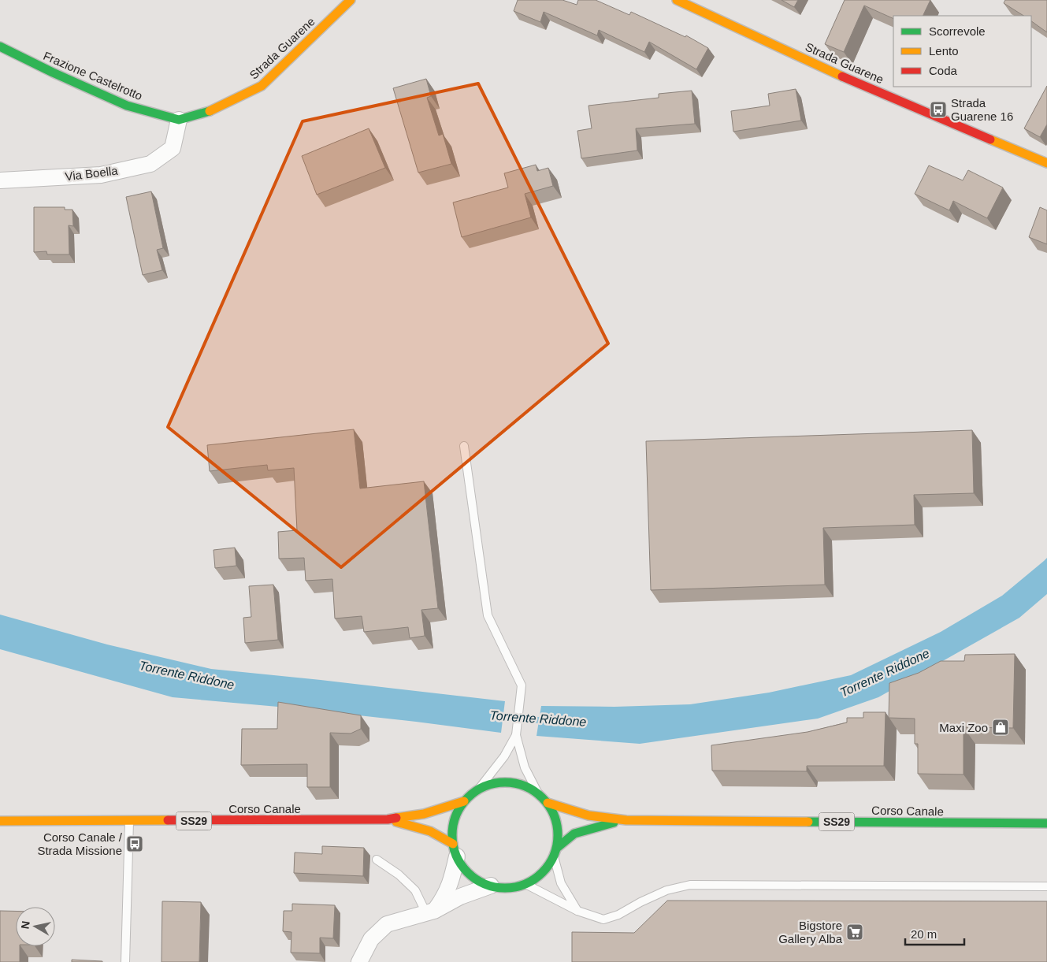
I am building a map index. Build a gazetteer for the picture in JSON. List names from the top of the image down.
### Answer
{
  "streets": {
    "main road": [
      "Strada Guarene",
      "Frazione Castelrotto",
      "Corso Canale",
      "SS29"
    ],
    "street": ["Via Boella"]
  },
  "crossings": [
    ["Strada Guarene", "Frazione Castelrotto"],
    ["Strada Guarene", "Via Boella"],
    ["Frazione Castelrotto", "Via Boella"]
  ],
  "water": ["Torrente Riddone"],
  "places": {
    "bus stop": ["Strada Guarene 16", "Corso Canale / Strada Missione"],
    "shop": ["Maxi Zoo"],
    "supermarket": ["Bigstore Gallery Alba"]
  },
  "legend": ["Scorrevole", "Lento", "Coda"],
  "scale_bar": "20 m",
  "north": "left"
}
